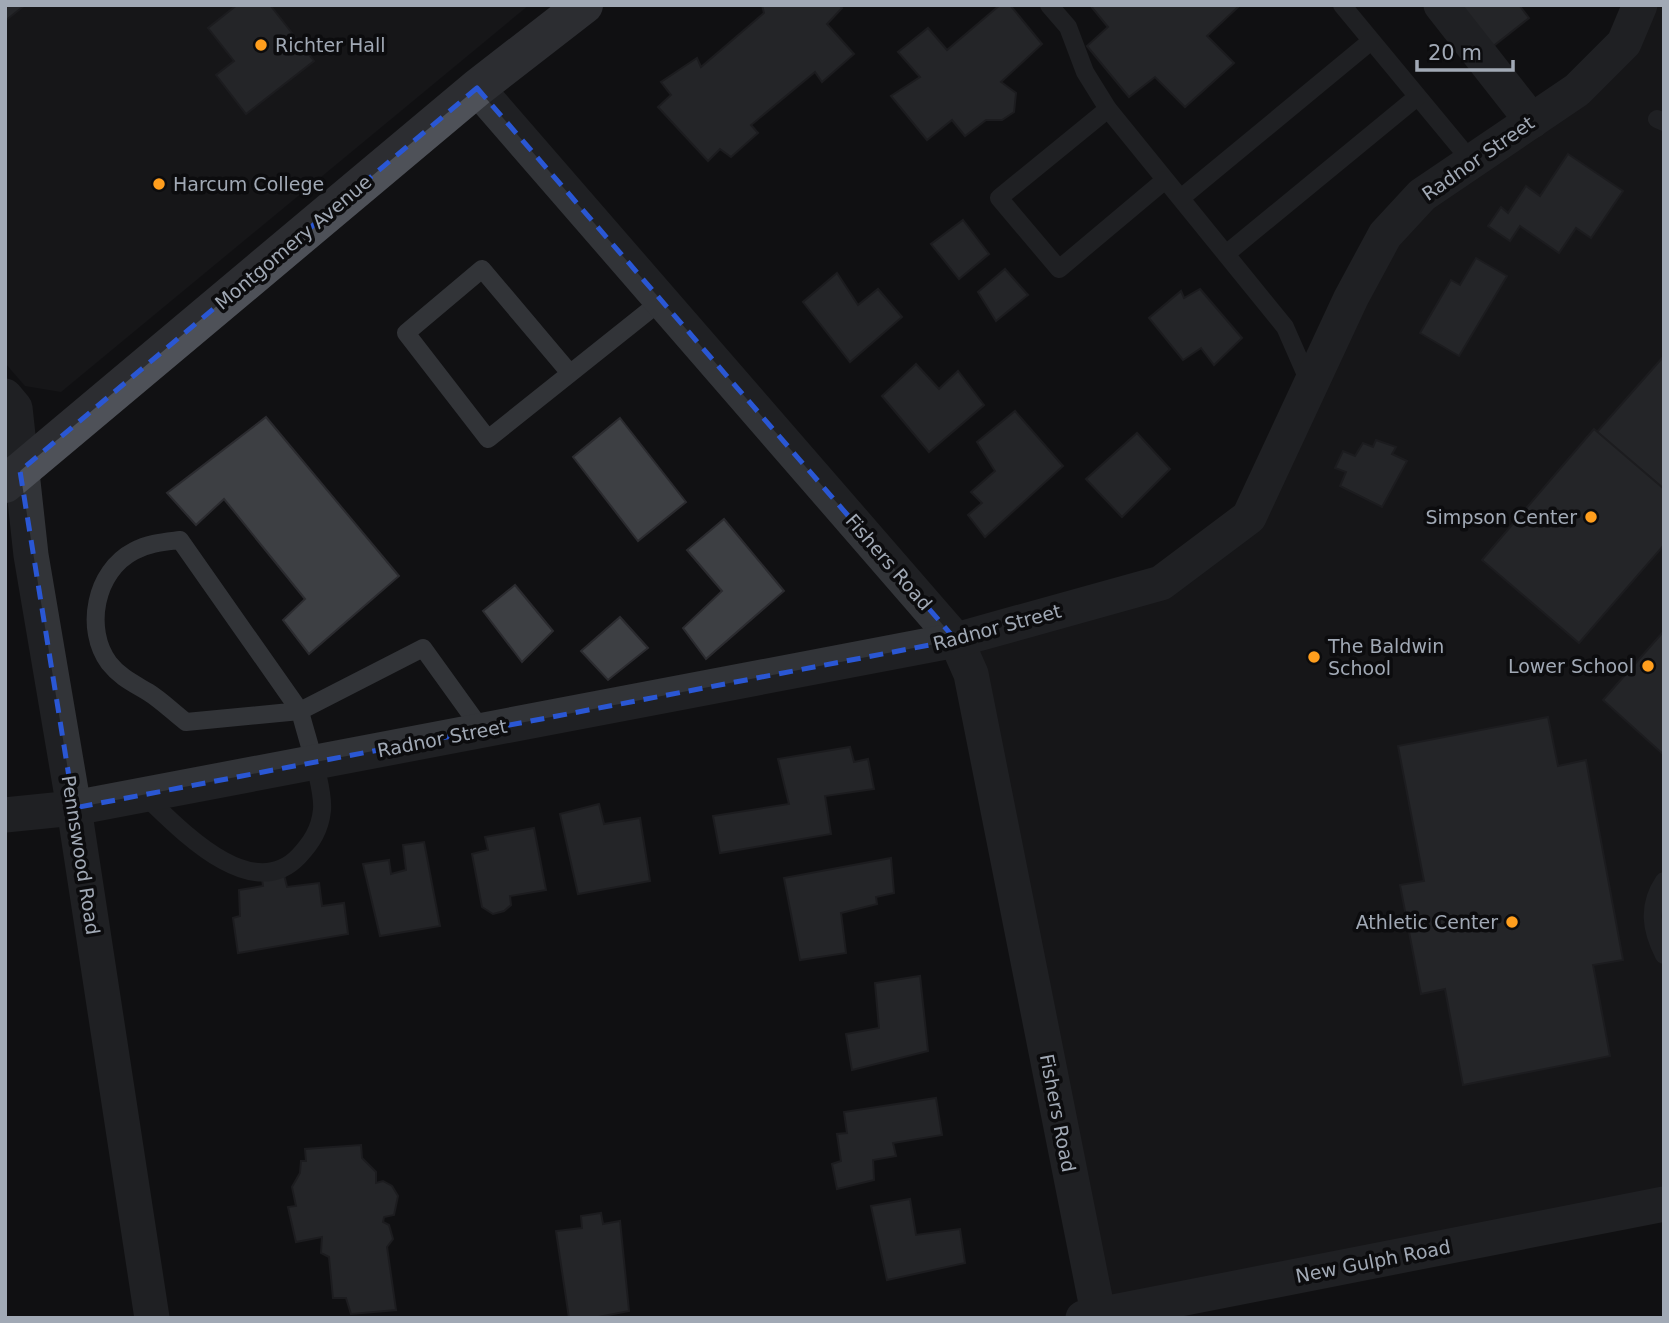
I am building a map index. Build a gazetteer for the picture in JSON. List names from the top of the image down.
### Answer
{
  "streets": {
    "main road": ["Montgomery Avenue"],
    "street": [
      "Radnor Street",
      "Fishers Road",
      "Pennswood Road",
      "New Gulph Road"
    ]
  },
  "crossings": [
    ["Radnor Street", "Fishers Road"],
    ["Radnor Street", "Pennswood Road"],
    ["Montgomery Avenue", "Fishers Road"],
    ["Montgomery Avenue", "Pennswood Road"],
    ["Fishers Road", "New Gulph Road"]
  ],
  "places": [
    "Richter Hall",
    "Harcum College",
    "Simpson Center",
    "The Baldwin School",
    "Lower School",
    "Athletic Center"
  ],
  "scale_bar": "20 m"
}
